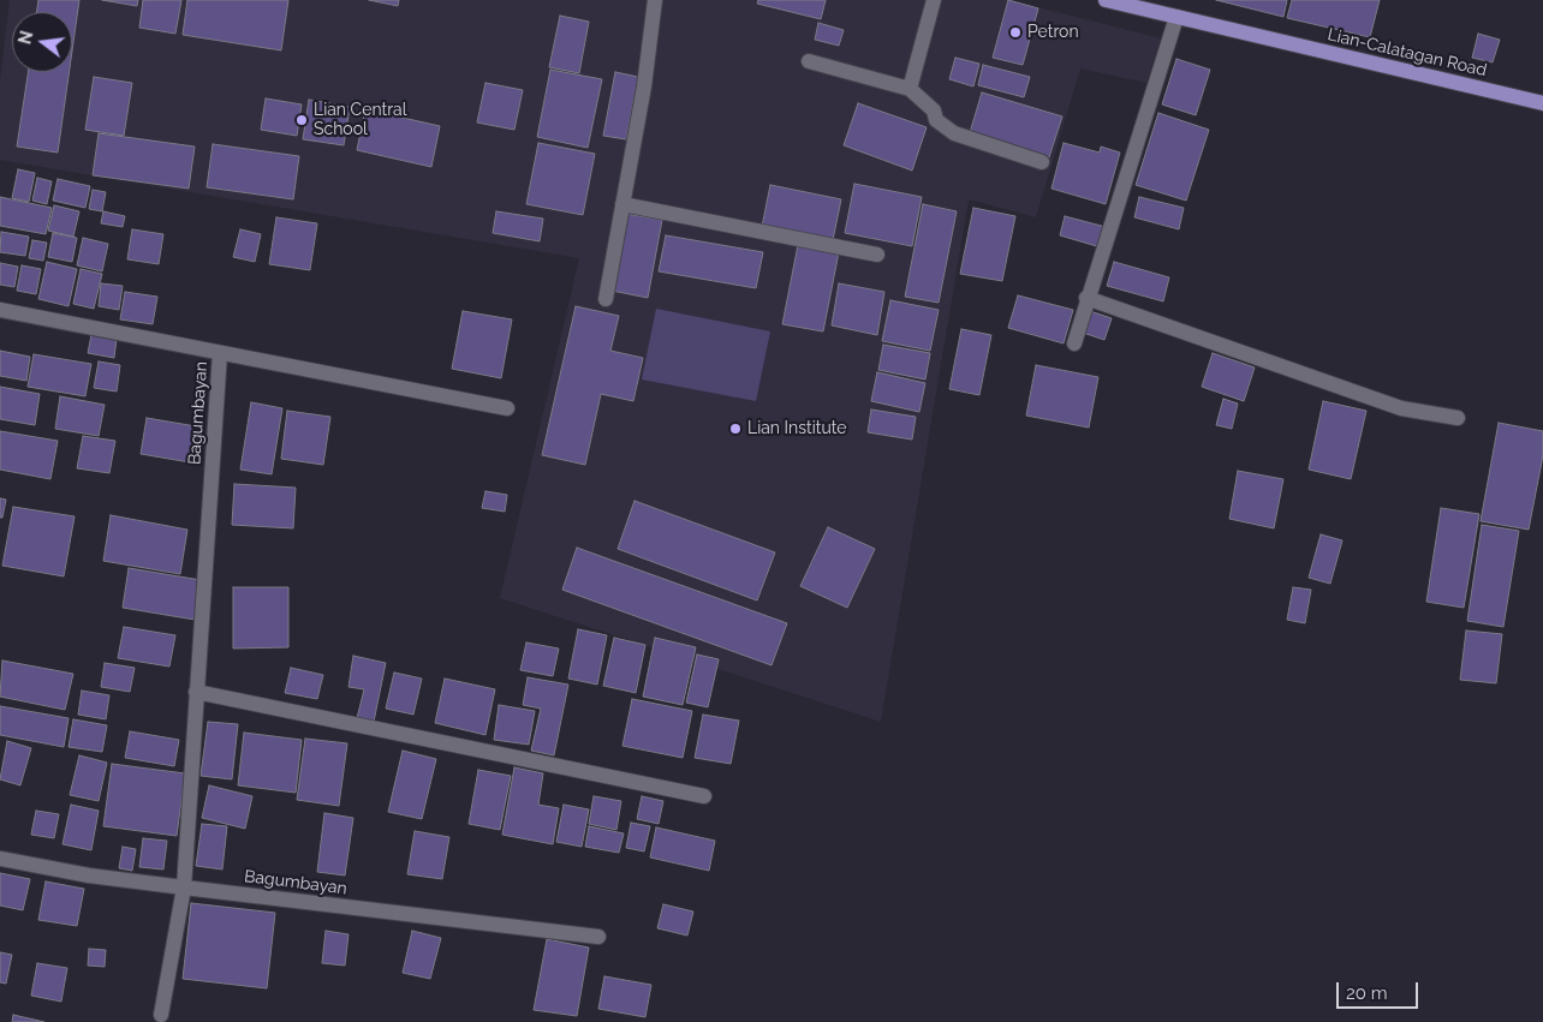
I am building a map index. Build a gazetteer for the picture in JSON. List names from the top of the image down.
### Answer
{
  "streets": {
    "main road": ["Lian-Calatagan Road"],
    "street": ["Bagumbayan"]
  },
  "places": ["Petron", "Lian Central School", "Lian Institute"],
  "scale_bar": "20 m",
  "north": "left"
}
